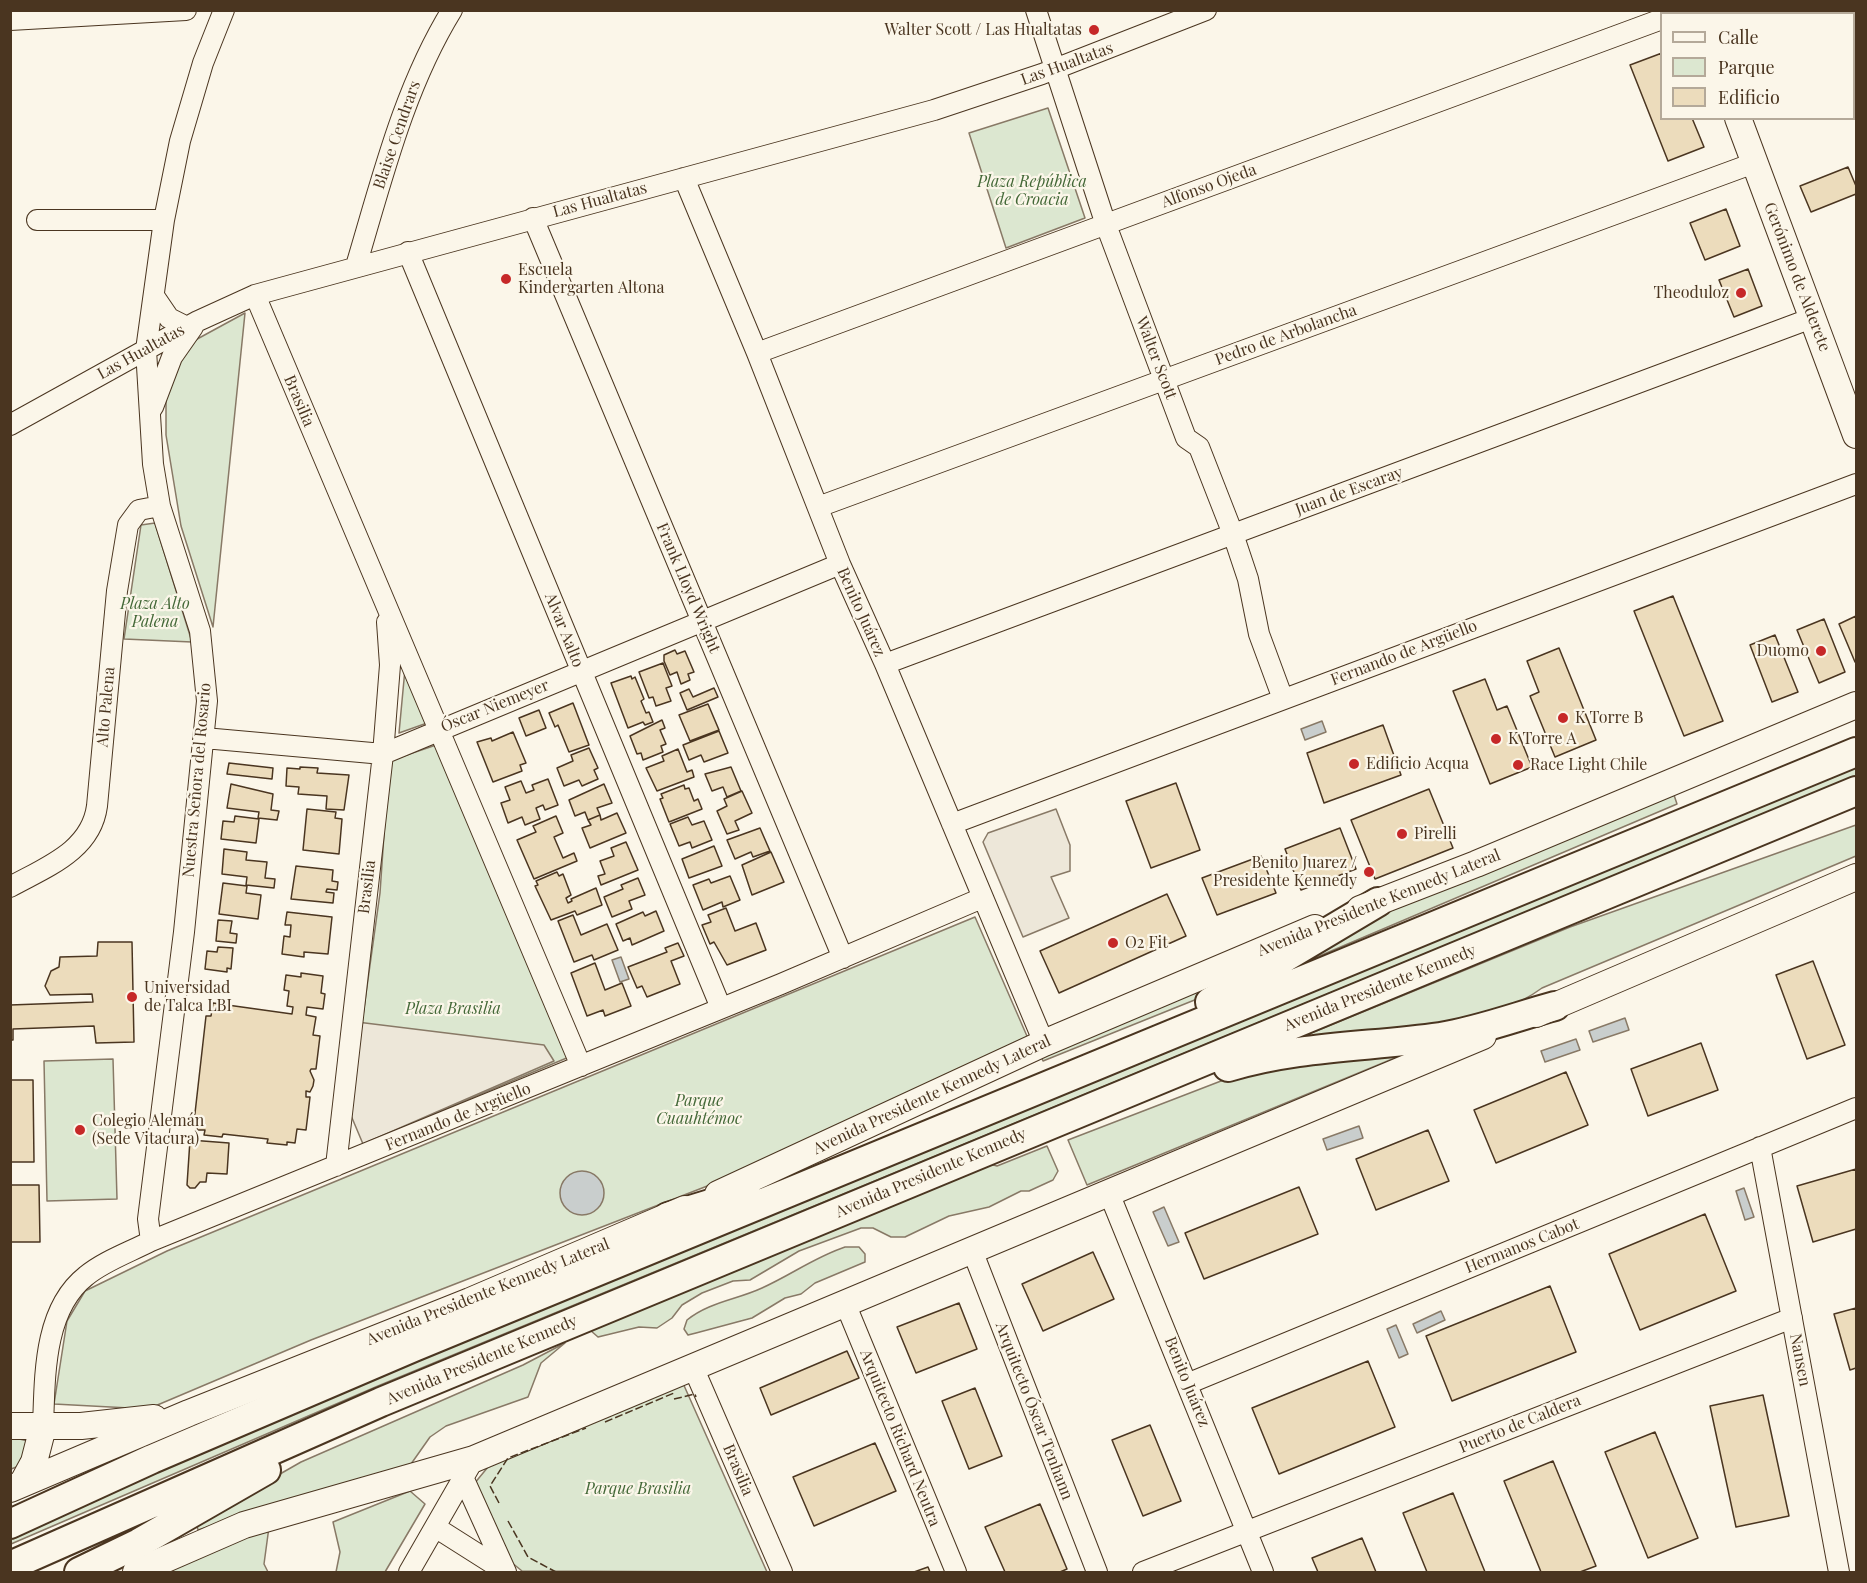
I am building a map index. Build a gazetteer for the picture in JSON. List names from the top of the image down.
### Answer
{
  "streets": {
    "highway": ["Avenida Presidente Kennedy"],
    "main road": ["Gerónimo de Alderete", "Avenida Presidente Kennedy Lateral"],
    "street": [
      "Las Hualtatas",
      "Blaise Cendrars",
      "Alfonso Ojeda",
      "Pedro de Arbolancha",
      "Walter Scott",
      "Brasilia",
      "Juan de Escaray",
      "Frank Lloyd Wright",
      "Benito Juárez",
      "Alvar Aalto",
      "Fernando de Argüello",
      "Óscar Niemeyer",
      "Alto Palena",
      "Nuestra Señora del Rosario",
      "Hermanos Cabot",
      "Nansen",
      "Arquitecto Óscar Tenhann",
      "Puerto de Caldera",
      "Arquitecto Richard Neutra"
    ]
  },
  "crossings": [
    ["Las Hualtatas", "Blaise Cendrars"],
    ["Las Hualtatas", "Walter Scott"],
    ["Las Hualtatas", "Brasilia"],
    ["Las Hualtatas", "Frank Lloyd Wright"],
    ["Las Hualtatas", "Benito Juárez"],
    ["Las Hualtatas", "Alvar Aalto"],
    ["Las Hualtatas", "Nuestra Señora del Rosario"],
    ["Alfonso Ojeda", "Walter Scott"],
    ["Alfonso Ojeda", "Benito Juárez"],
    ["Gerónimo de Alderete", "Pedro de Arbolancha"],
    ["Gerónimo de Alderete", "Juan de Escaray"],
    ["Pedro de Arbolancha", "Walter Scott"],
    ["Pedro de Arbolancha", "Benito Juárez"],
    ["Walter Scott", "Juan de Escaray"],
    ["Walter Scott", "Fernando de Argüello"],
    ["Brasilia", "Fernando de Argüello"],
    ["Brasilia", "Óscar Niemeyer"],
    ["Juan de Escaray", "Benito Juárez"],
    ["Frank Lloyd Wright", "Fernando de Argüello"],
    ["Frank Lloyd Wright", "Óscar Niemeyer"],
    ["Benito Juárez", "Fernando de Argüello"],
    ["Benito Juárez", "Óscar Niemeyer"],
    ["Benito Juárez", "Avenida Presidente Kennedy Lateral"],
    ["Benito Juárez", "Hermanos Cabot"],
    ["Benito Juárez", "Puerto de Caldera"],
    ["Alvar Aalto", "Fernando de Argüello"],
    ["Alvar Aalto", "Óscar Niemeyer"],
    ["Fernando de Argüello", "Nuestra Señora del Rosario"],
    ["Óscar Niemeyer", "Nuestra Señora del Rosario"],
    ["Alto Palena", "Nuestra Señora del Rosario"],
    ["Hermanos Cabot", "Nansen"],
    ["Nansen", "Puerto de Caldera"]
  ],
  "parks": [
    "Plaza República de Croacia",
    "Plaza Alto Palena",
    "Plaza Brasilia",
    "Parque Cuauhtémoc",
    "Parque Brasilia"
  ],
  "places": [
    "Walter Scott / Las Hualtatas",
    "Escuela Kindergarten Altona",
    "Theoduloz",
    "Duomo",
    "K Torre B",
    "K Torre A",
    "Edificio Acqua",
    "Race Light Chile",
    "Pirelli",
    "Benito Juarez / Presidente Kennedy",
    "O2 Fit",
    "Universidad de Talca LBI",
    "Colegio Alemán (Sede Vitacura)"
  ],
  "legend": ["Calle", "Parque", "Edificio"]
}
